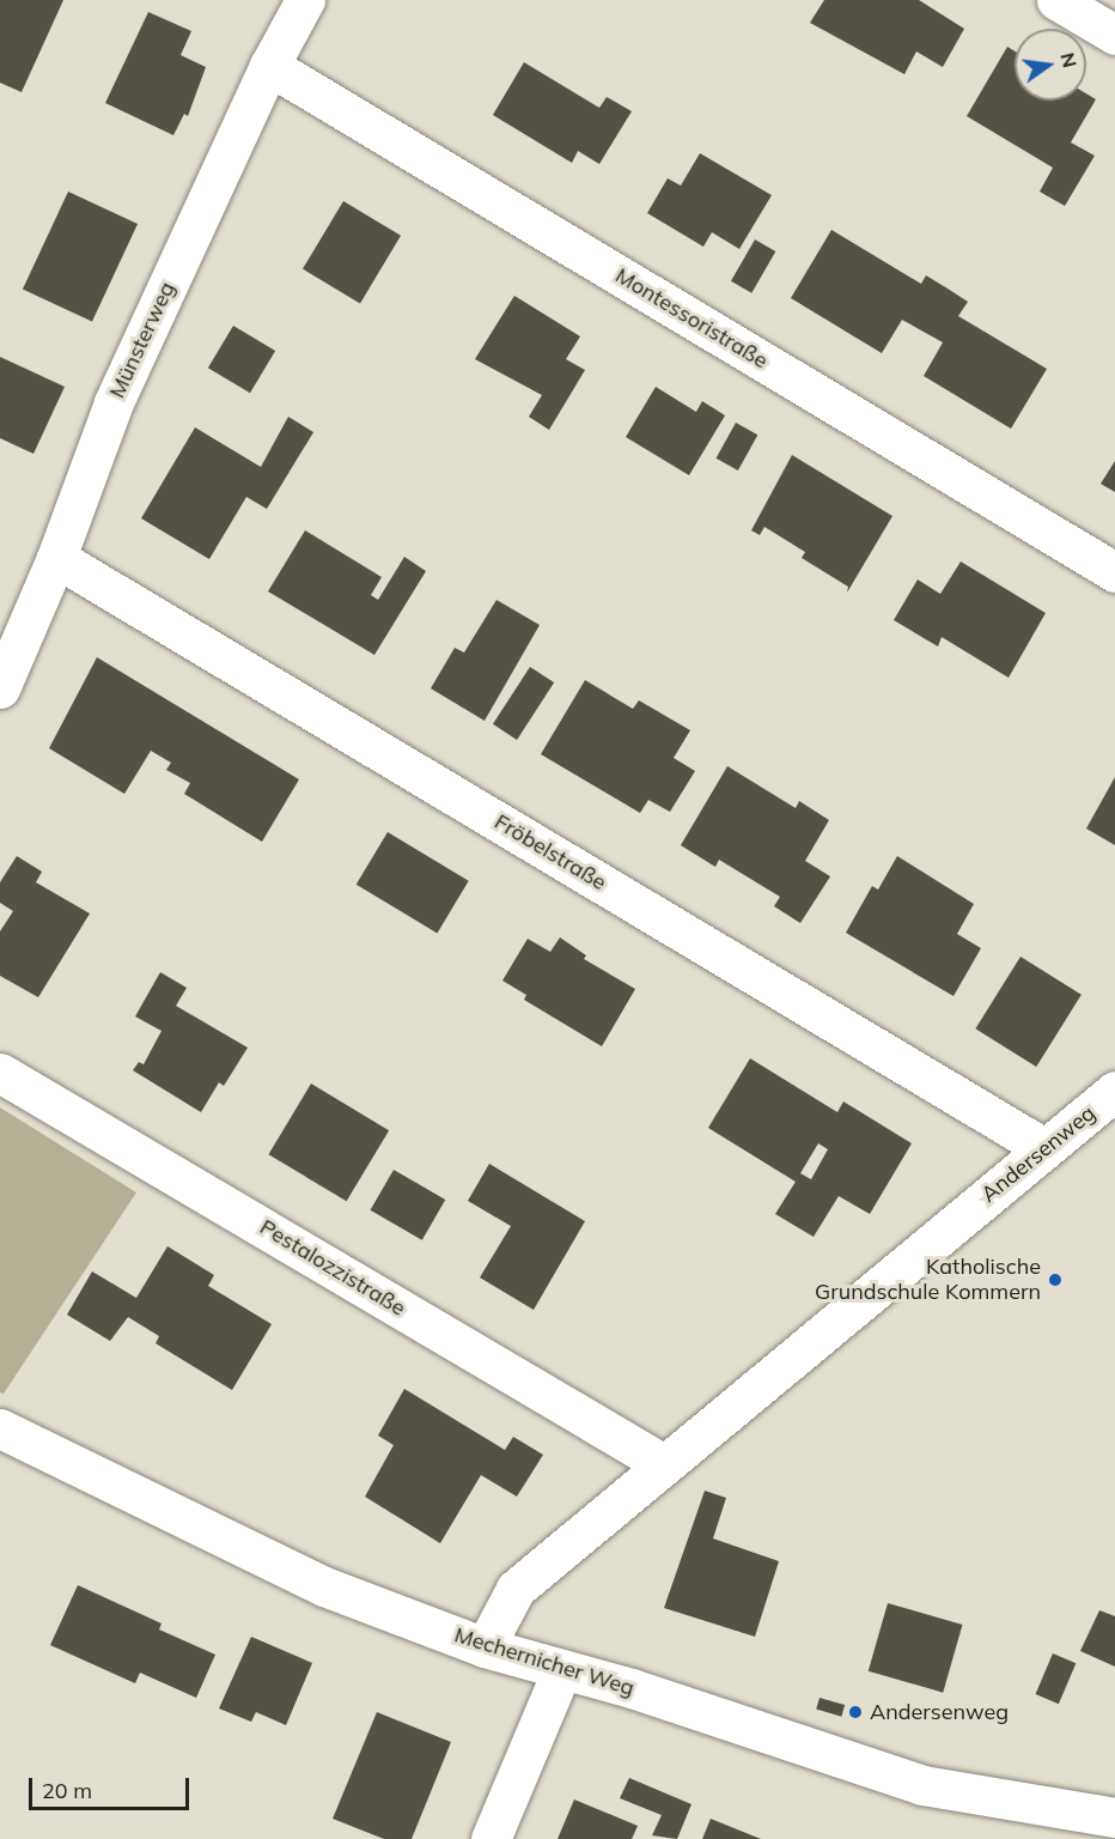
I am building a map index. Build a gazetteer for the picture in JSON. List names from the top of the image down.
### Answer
{
  "streets": {
    "street": [
      "Montessoristraße",
      "Münsterweg",
      "Fröbelstraße",
      "Andersenweg",
      "Pestalozzistraße",
      "Mechernicher Weg"
    ]
  },
  "crossings": [
    ["Montessoristraße", "Münsterweg"],
    ["Münsterweg", "Fröbelstraße"],
    ["Fröbelstraße", "Andersenweg"],
    ["Andersenweg", "Pestalozzistraße"],
    ["Andersenweg", "Mechernicher Weg"]
  ],
  "places": ["Katholische Grundschule Kommern", "Andersenweg"],
  "scale_bar": "20 m",
  "north": "right"
}
